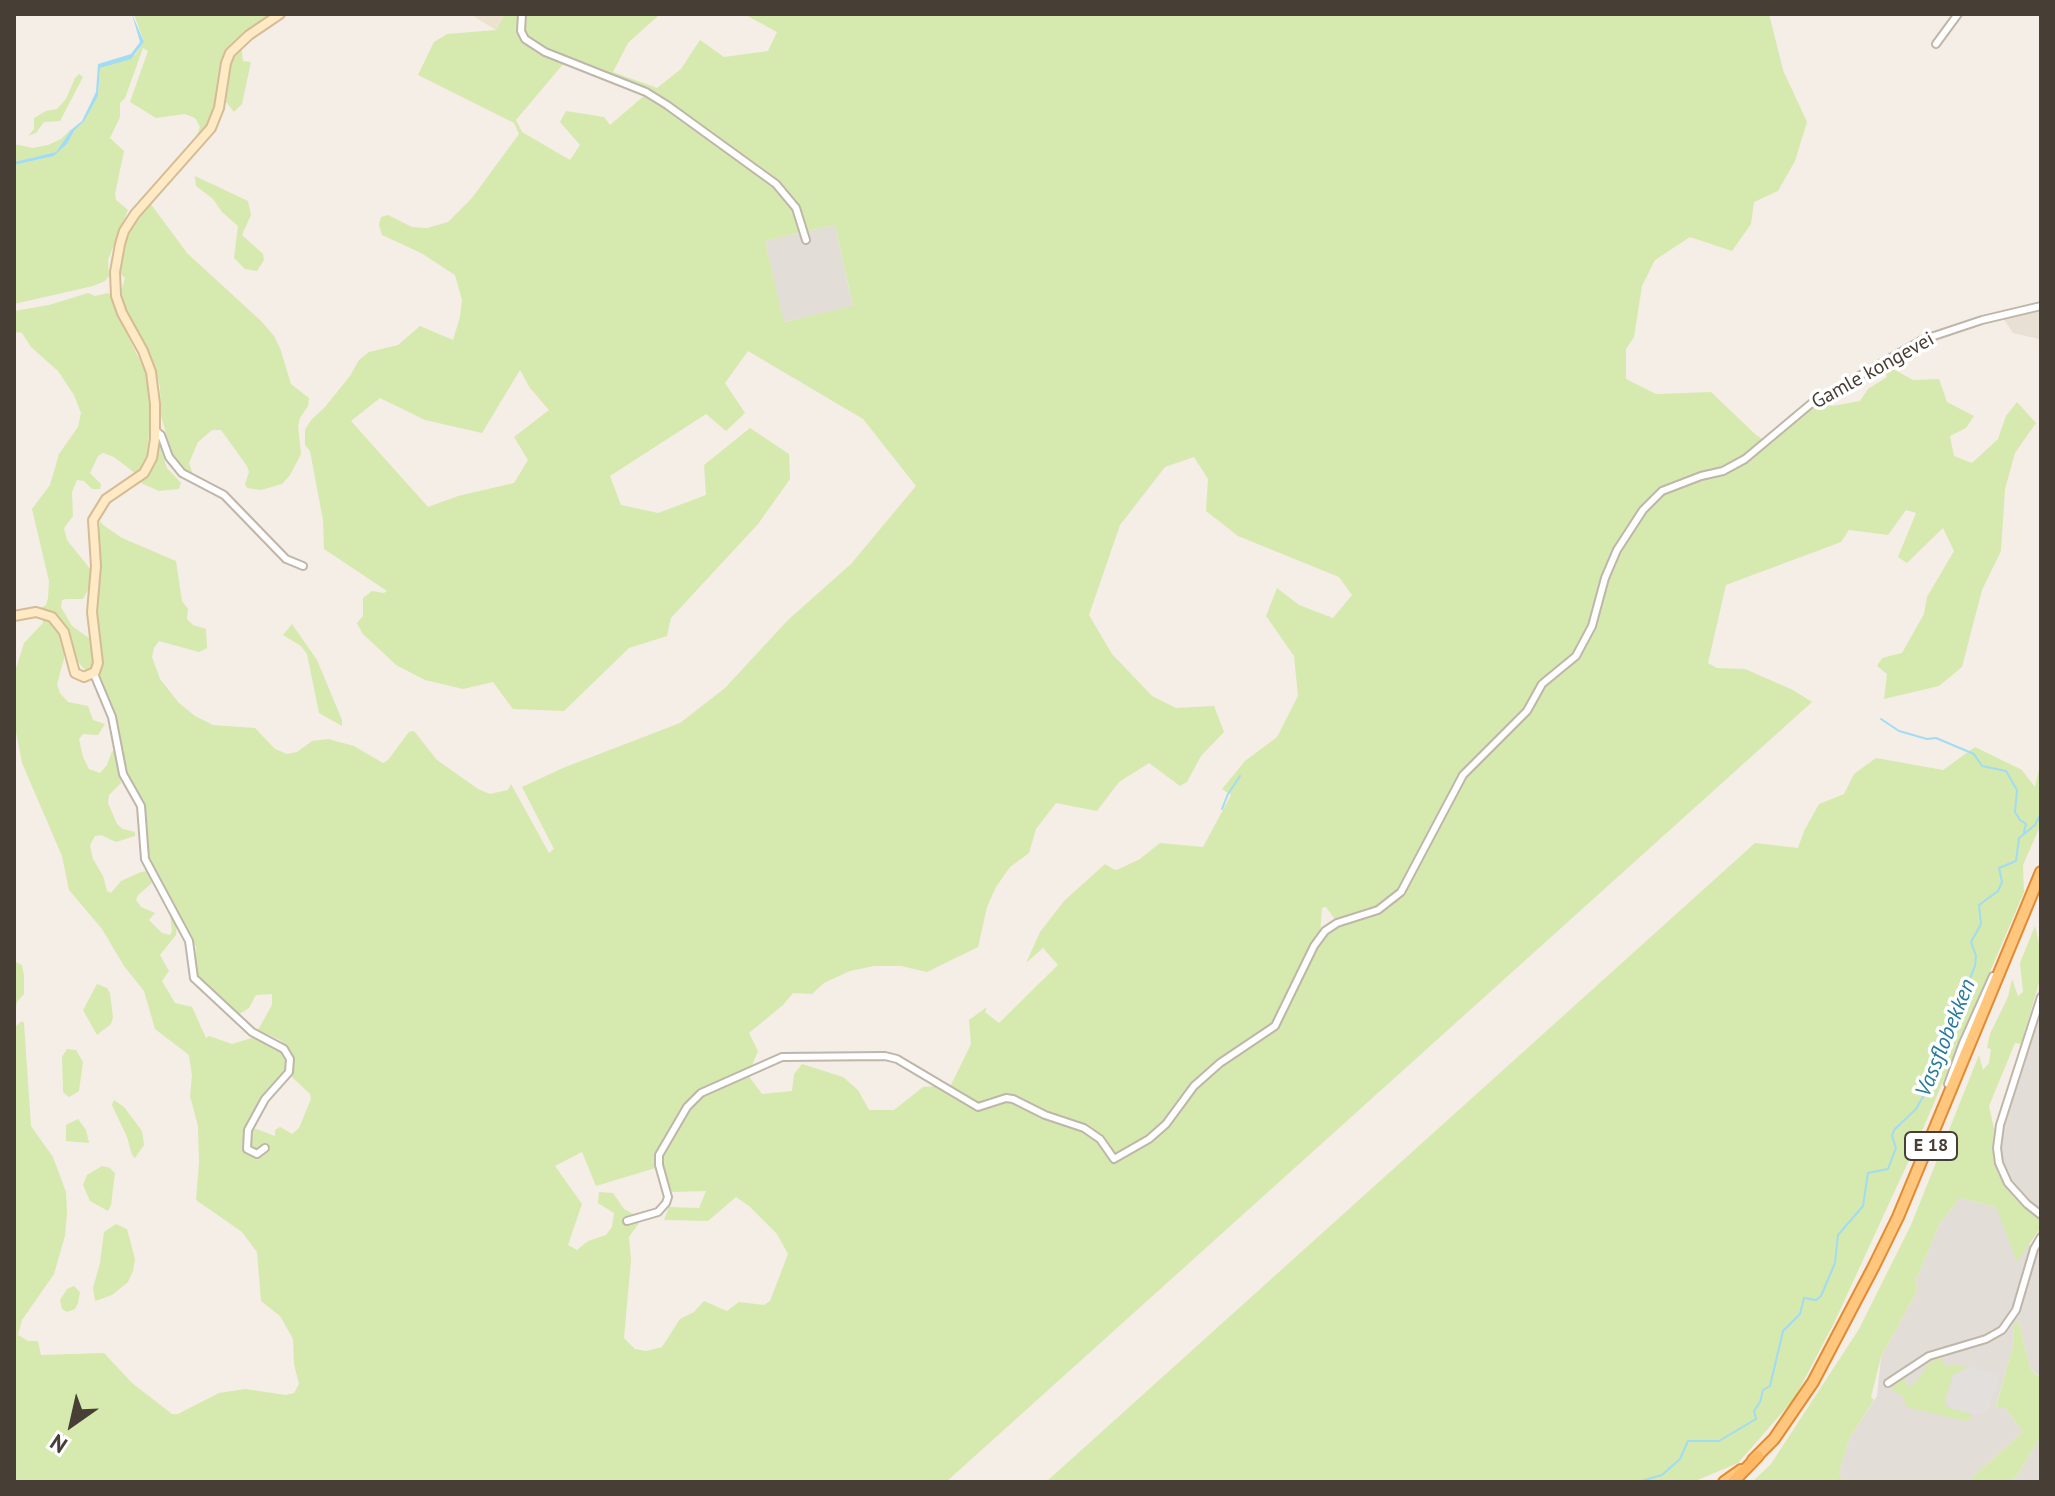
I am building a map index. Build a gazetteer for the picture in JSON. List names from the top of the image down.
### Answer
{
  "streets": {
    "highway": ["E 18"],
    "street": ["Gamle kongevei"]
  },
  "water": ["Vassflobekken"],
  "north": "bottom left"
}
